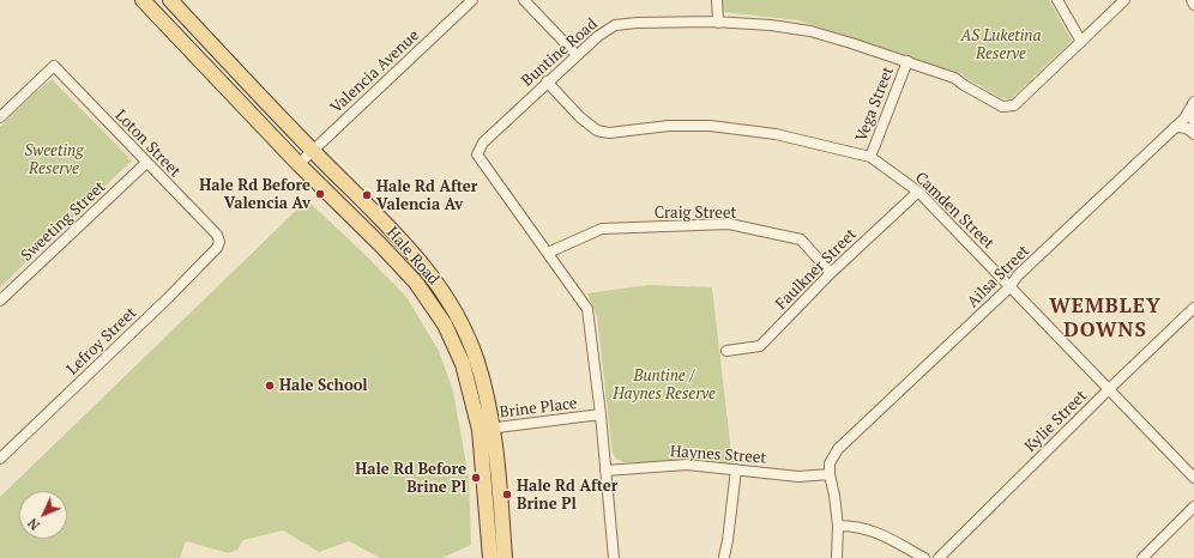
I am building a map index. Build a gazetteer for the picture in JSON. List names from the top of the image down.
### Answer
{
  "streets": {
    "main road": ["Hale Road"],
    "street": [
      "Buntine Road",
      "Valencia Avenue",
      "Vega Street",
      "Loton Street",
      "Camden Street",
      "Craig Street",
      "Sweeting Street",
      "Faulkner Street",
      "Ailsa Street",
      "Lefroy Street",
      "Brine Place",
      "Kylie Street",
      "Haynes Street"
    ]
  },
  "crossings": [
    ["Buntine Road", "Vega Street"],
    ["Buntine Road", "Camden Street"],
    ["Buntine Road", "Craig Street"],
    ["Buntine Road", "Brine Place"],
    ["Buntine Road", "Haynes Street"],
    ["Valencia Avenue", "Hale Road"],
    ["Vega Street", "Camden Street"],
    ["Loton Street", "Sweeting Street"],
    ["Loton Street", "Lefroy Street"],
    ["Camden Street", "Faulkner Street"],
    ["Camden Street", "Ailsa Street"],
    ["Camden Street", "Kylie Street"],
    ["Craig Street", "Faulkner Street"],
    ["Hale Road", "Brine Place"],
    ["Ailsa Street", "Haynes Street"]
  ],
  "districts": ["WEMBLEY DOWNS"],
  "parks": ["AS Luketina Reserve", "Sweeting Reserve", "Buntine / Haynes Reserve"],
  "places": [
    "Hale Rd Before Valencia Av",
    "Hale Rd After Valencia Av",
    "Hale School",
    "Hale Rd Before Brine Pl",
    "Hale Rd After Brine Pl"
  ],
  "north": "bottom left"
}
